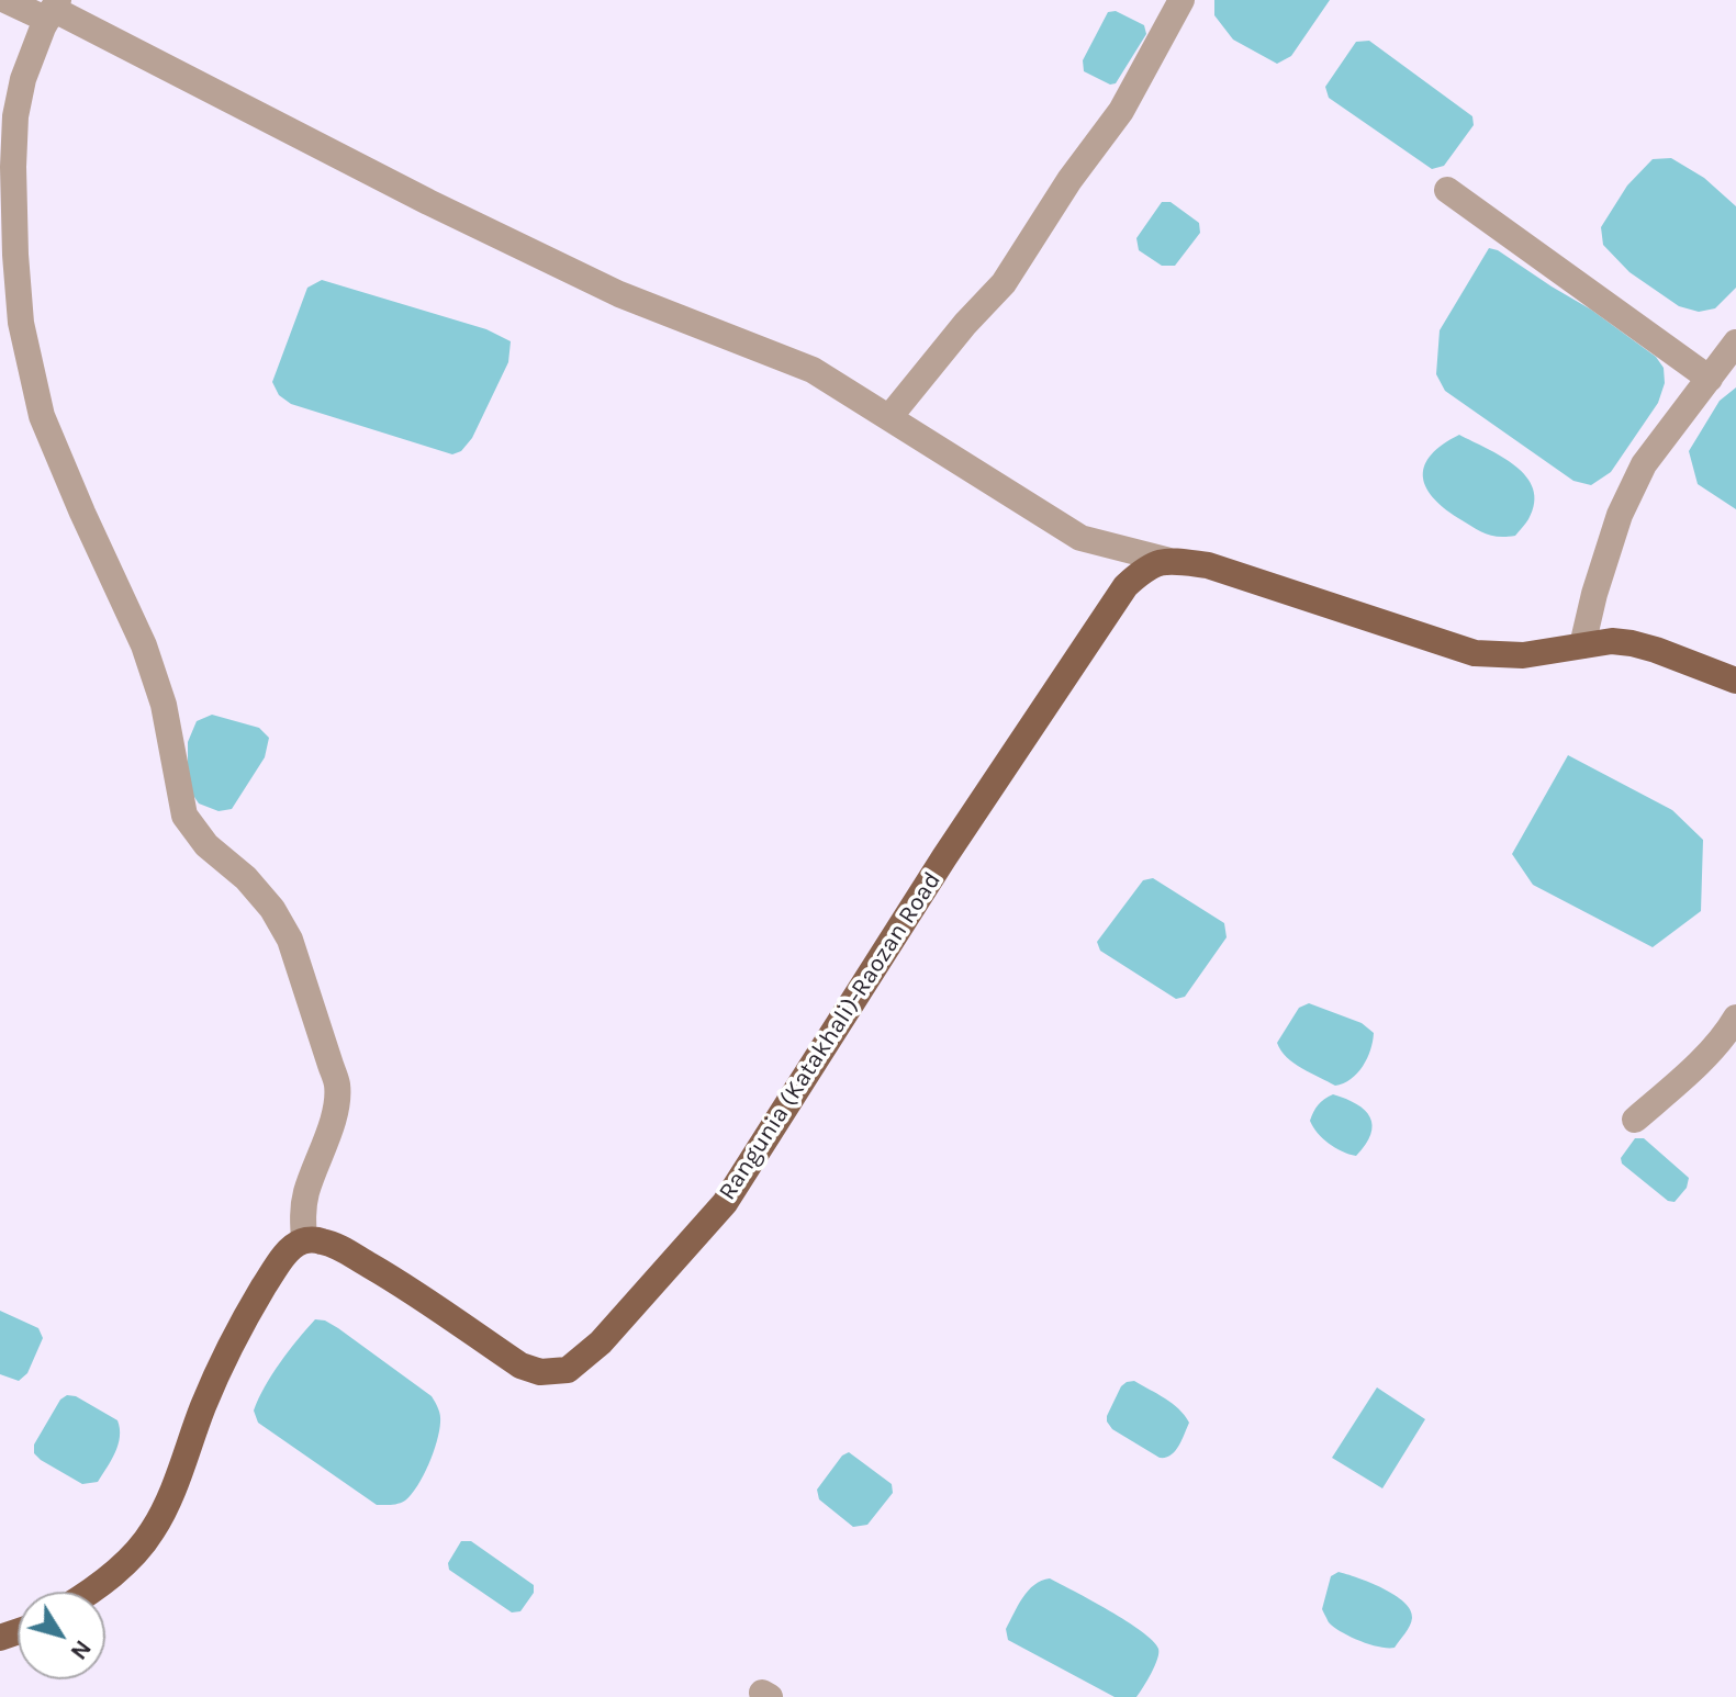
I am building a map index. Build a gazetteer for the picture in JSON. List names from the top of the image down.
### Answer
{
  "streets": {
    "main road": ["Rangunia (Katakhali)-Raozan Road"]
  },
  "north": "bottom right"
}
